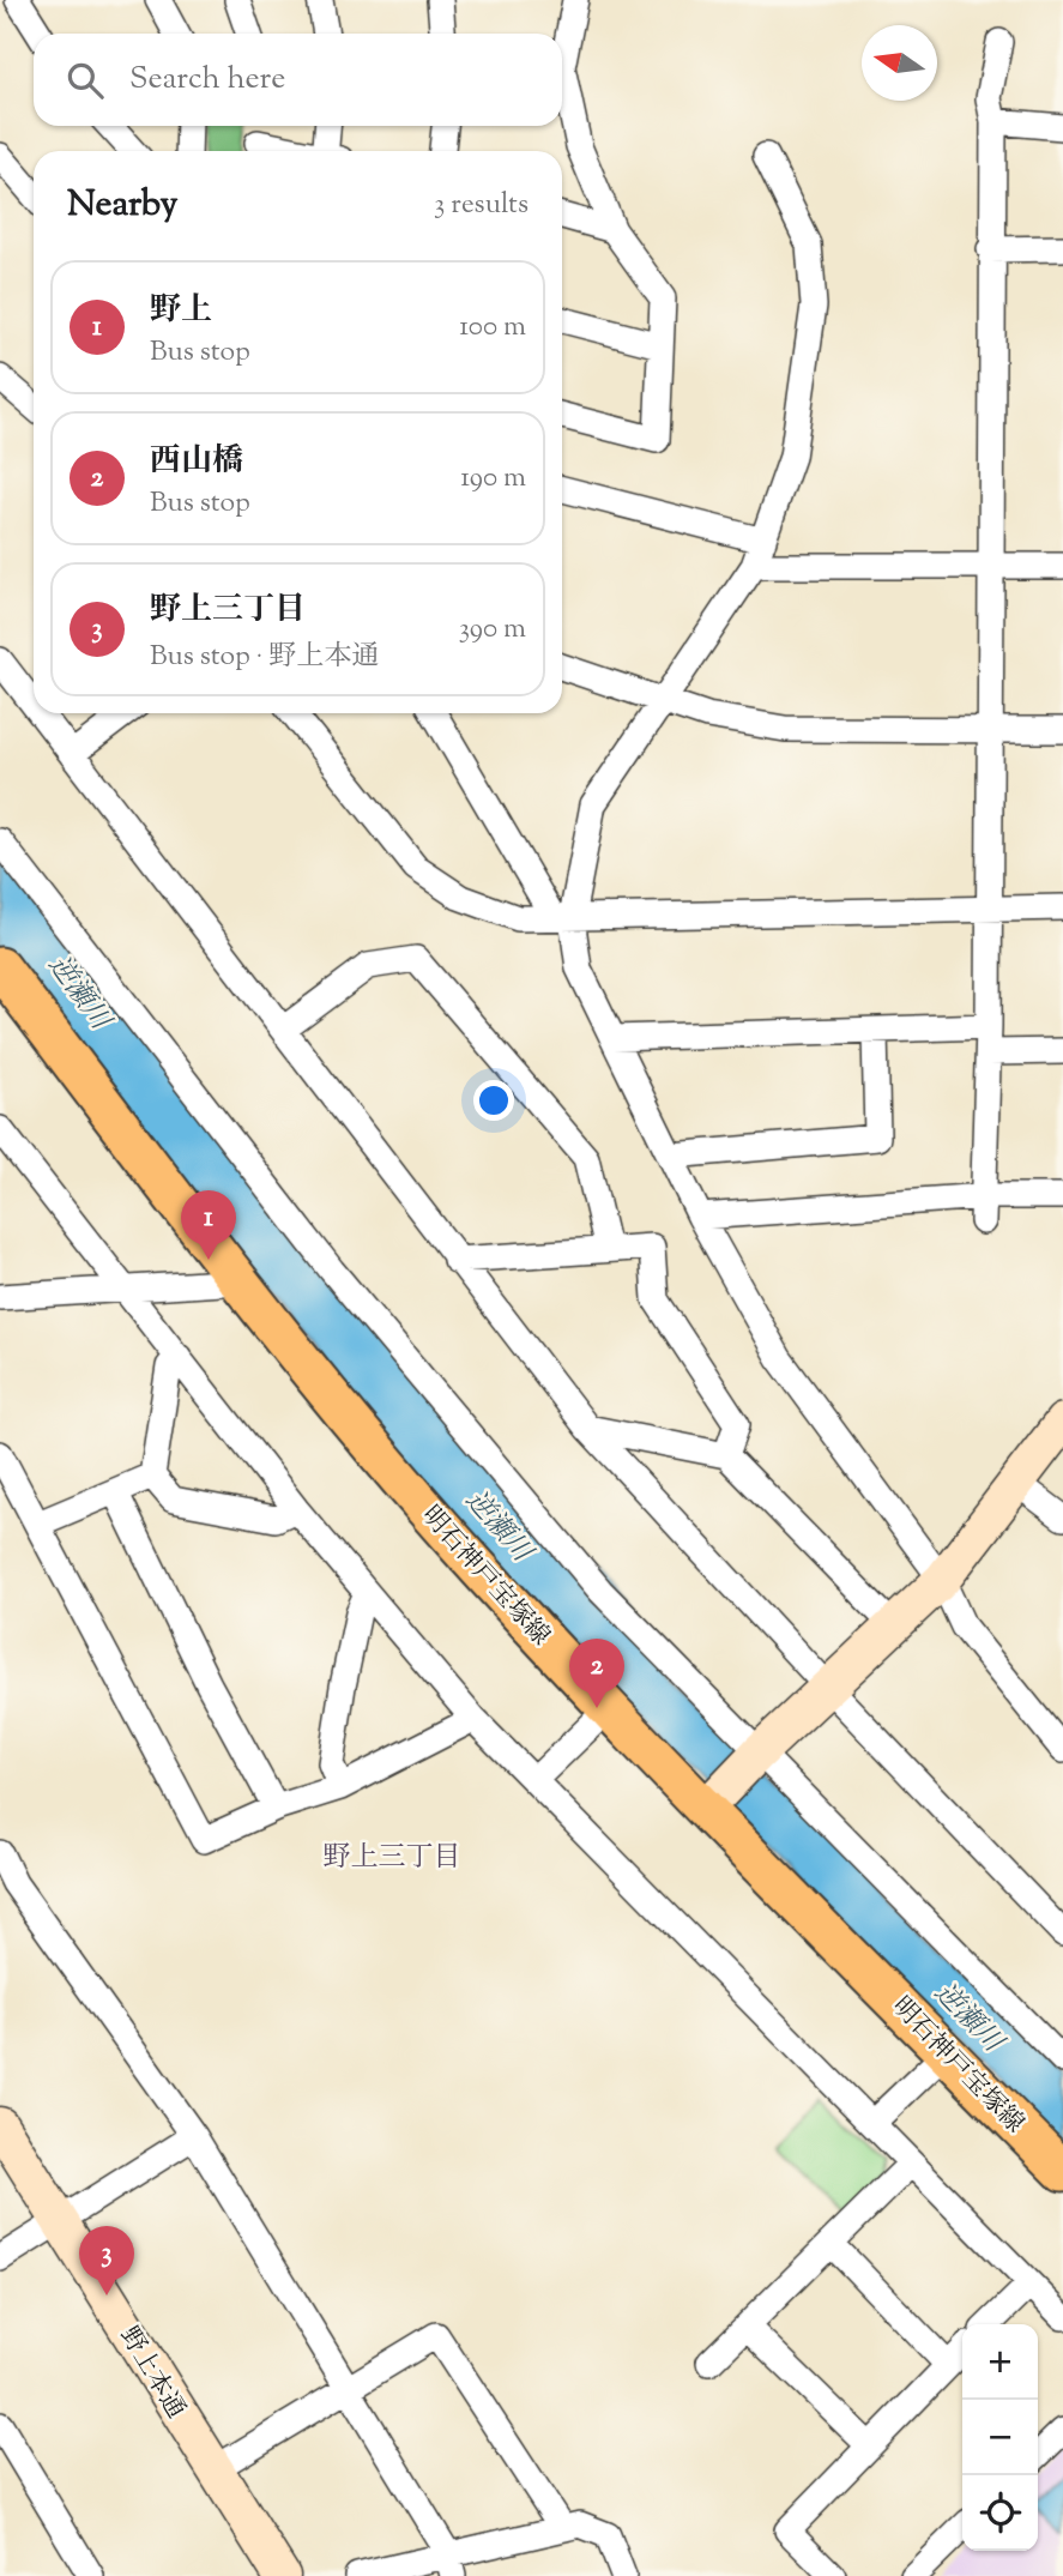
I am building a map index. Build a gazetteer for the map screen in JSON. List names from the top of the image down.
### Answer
{
  "streets": {
    "main road": ["明石神戸宝塚線"],
    "street": ["野上本通"]
  },
  "districts": ["野上三丁目"],
  "water": ["逆瀬川"],
  "north": "left",
  "page": {
    "search": "Search here",
    "heading": ["Nearby", "3 results"],
    "list": [
      {
        "mark": "1",
        "name": "野上",
        "note": "Bus stop",
        "value": "100 m"
      },
      {
        "mark": "2",
        "name": "西山橋",
        "note": "Bus stop",
        "value": "190 m"
      },
      {
        "mark": "3",
        "name": "野上三丁目",
        "note": "Bus stop · 野上本通",
        "value": "390 m"
      }
    ],
    "pins": ["1", "2", "3"],
    "map_buttons": ["+", "−"]
  }
}
